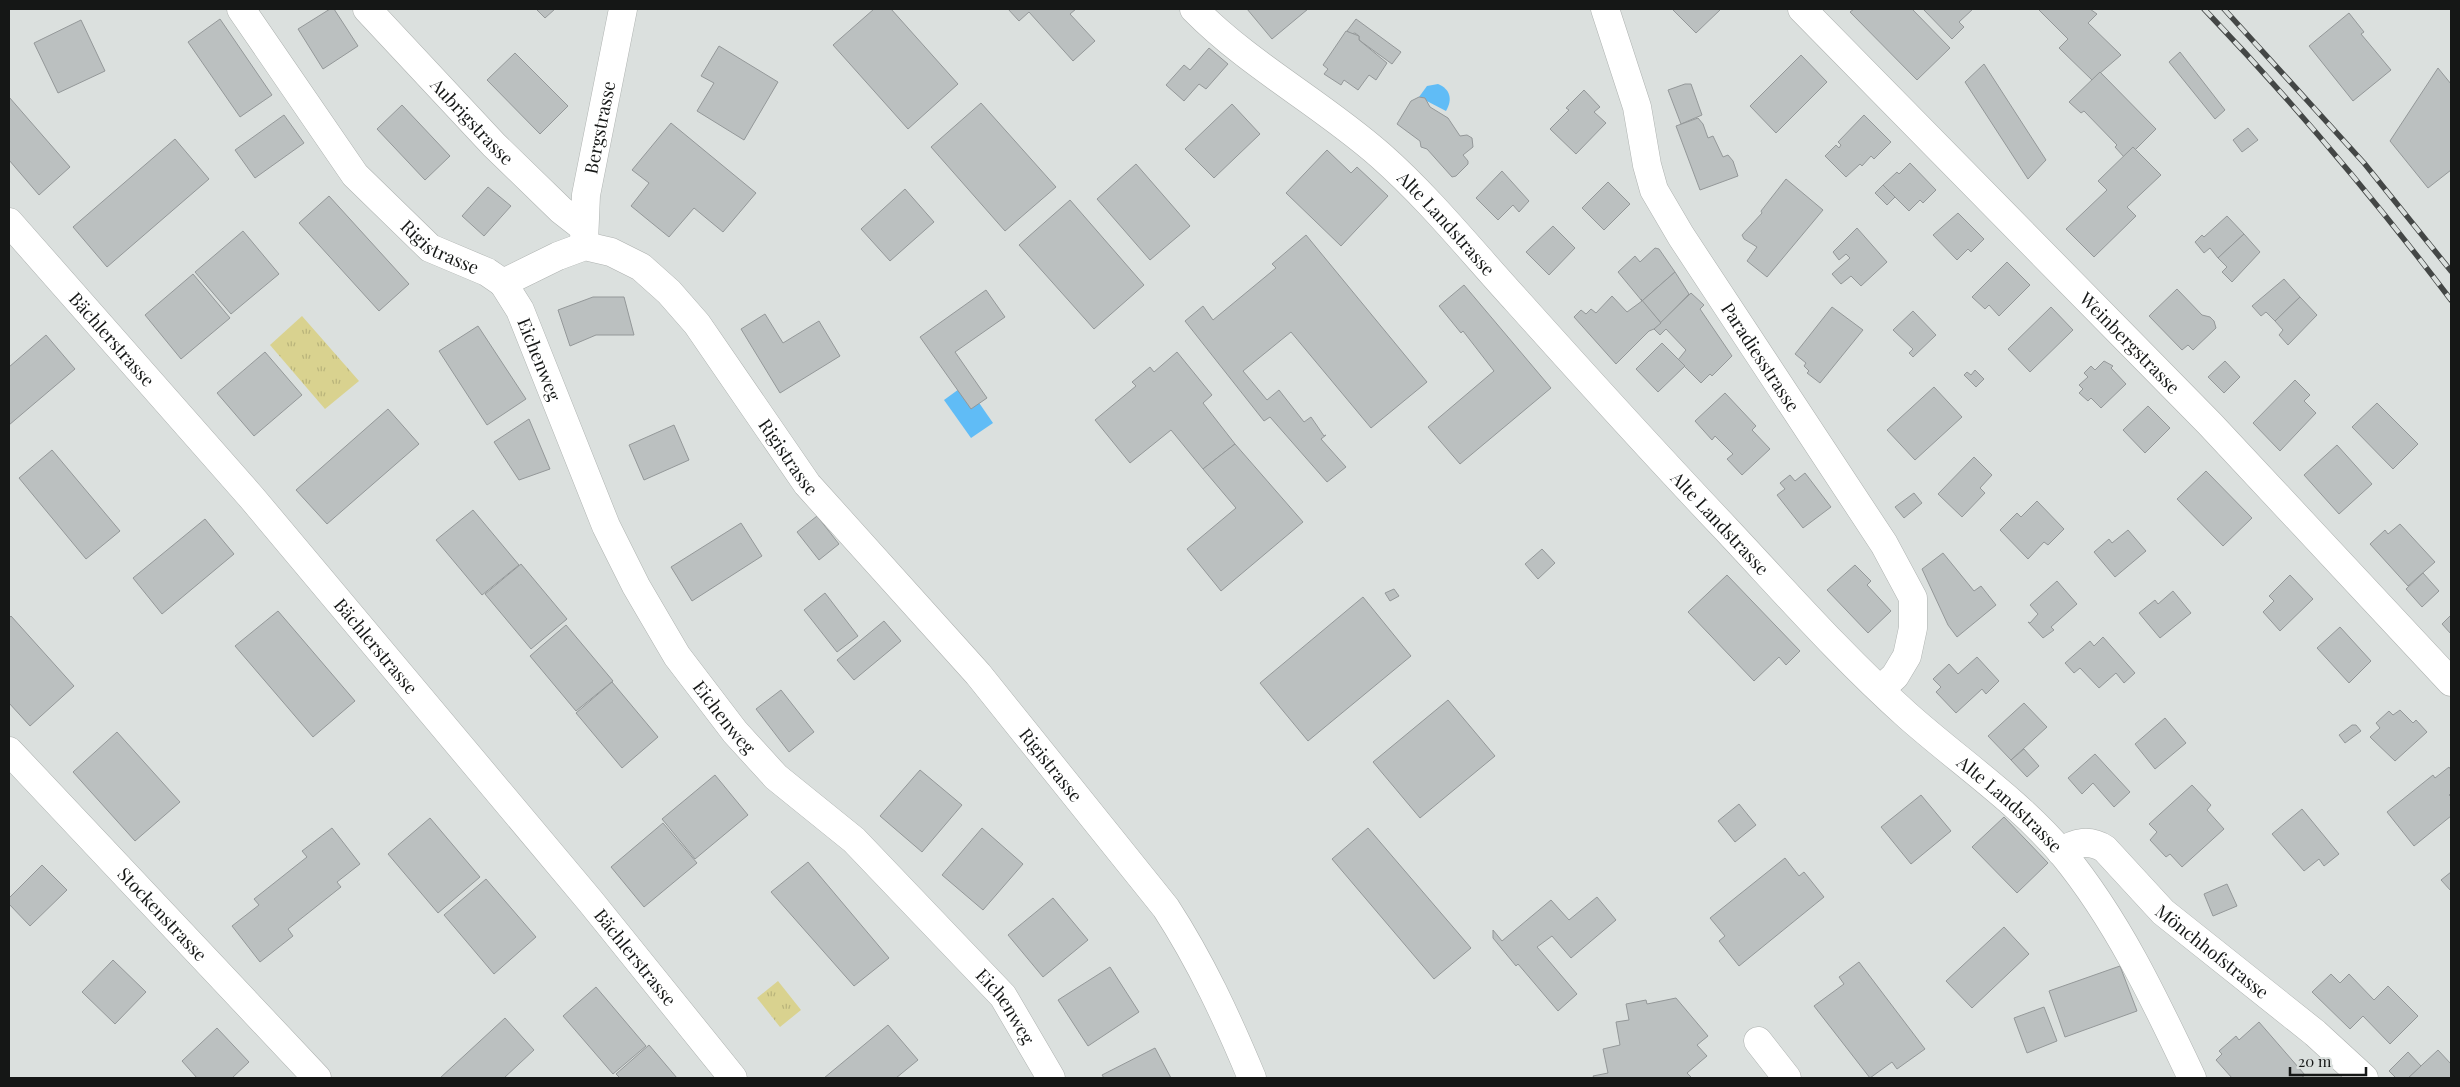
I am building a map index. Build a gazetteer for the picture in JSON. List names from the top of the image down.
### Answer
{
  "streets": {
    "street": [
      "Aubrigstrasse",
      "Bergstrasse",
      "Alte Landstrasse",
      "Rigistrasse",
      "Bächlerstrasse",
      "Weinbergstrasse",
      "Paradiesstrasse",
      "Eichenweg",
      "Stockenstrasse",
      "Mönchhofstrasse"
    ]
  },
  "crossings": [
    ["Aubrigstrasse", "Bergstrasse"],
    ["Aubrigstrasse", "Rigistrasse"],
    ["Bergstrasse", "Rigistrasse"],
    ["Alte Landstrasse", "Paradiesstrasse"],
    ["Alte Landstrasse", "Mönchhofstrasse"],
    ["Rigistrasse", "Eichenweg"]
  ],
  "scale_bar": "20 m"
}
